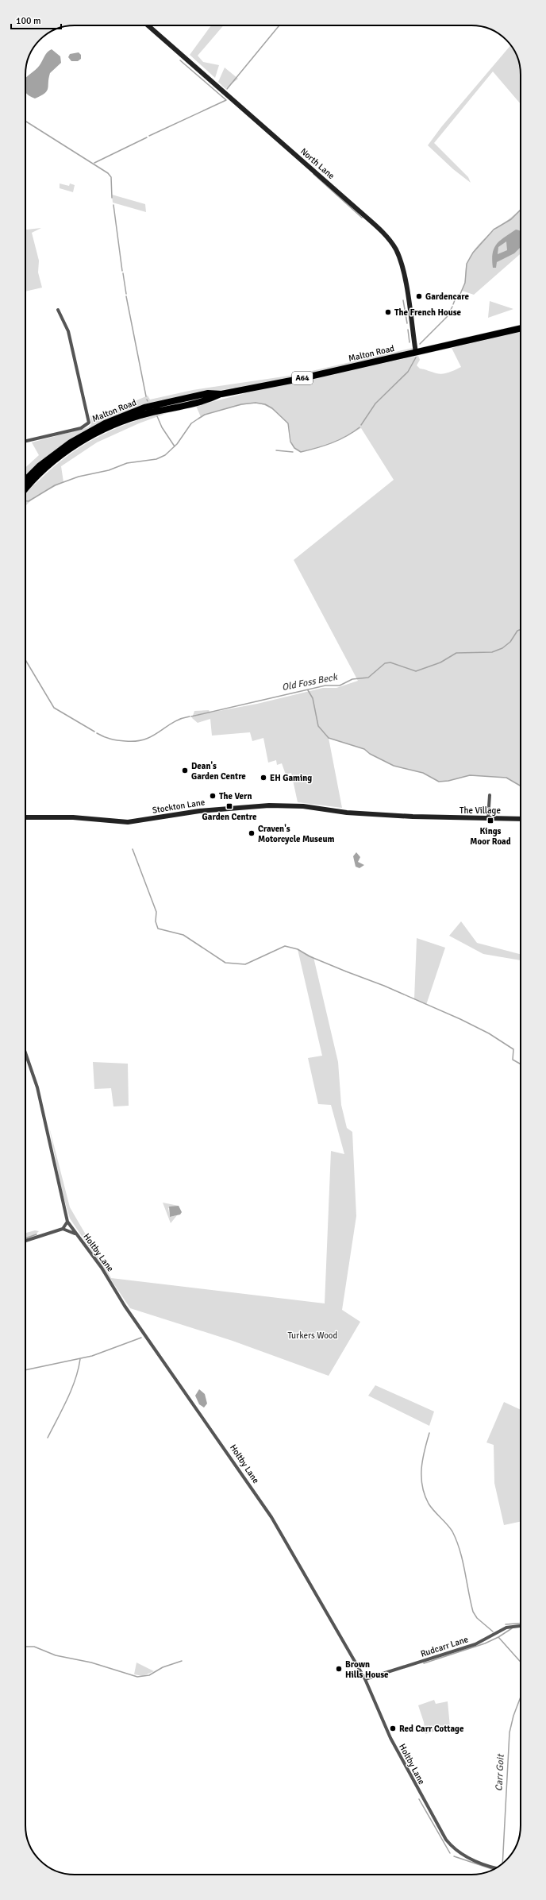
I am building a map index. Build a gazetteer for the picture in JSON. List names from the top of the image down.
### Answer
{
  "streets": {
    "highway": ["Malton Road", "A64"],
    "street": [
      "North Lane",
      "Stockton Lane",
      "The Village",
      "Holtby Lane",
      "Rudcarr Lane"
    ]
  },
  "crossings": [
    ["North Lane", "Malton Road"],
    ["Malton Road", "A64"],
    ["Stockton Lane", "The Village"],
    ["Holtby Lane", "Rudcarr Lane"]
  ],
  "water": ["Old Foss Beck", "Carr Goit"],
  "parks": ["Turkers Wood"],
  "places": {
    "other": [
      "Gardencare",
      "The French House",
      "Dean's Garden Centre",
      "EH Gaming",
      "The Vern",
      "Craven's Motorcycle Museum",
      "Brown Hills House",
      "Red Carr Cottage"
    ],
    "transit": ["Garden Centre", "Kings Moor Road"]
  },
  "scale_bar": "100 m"
}
